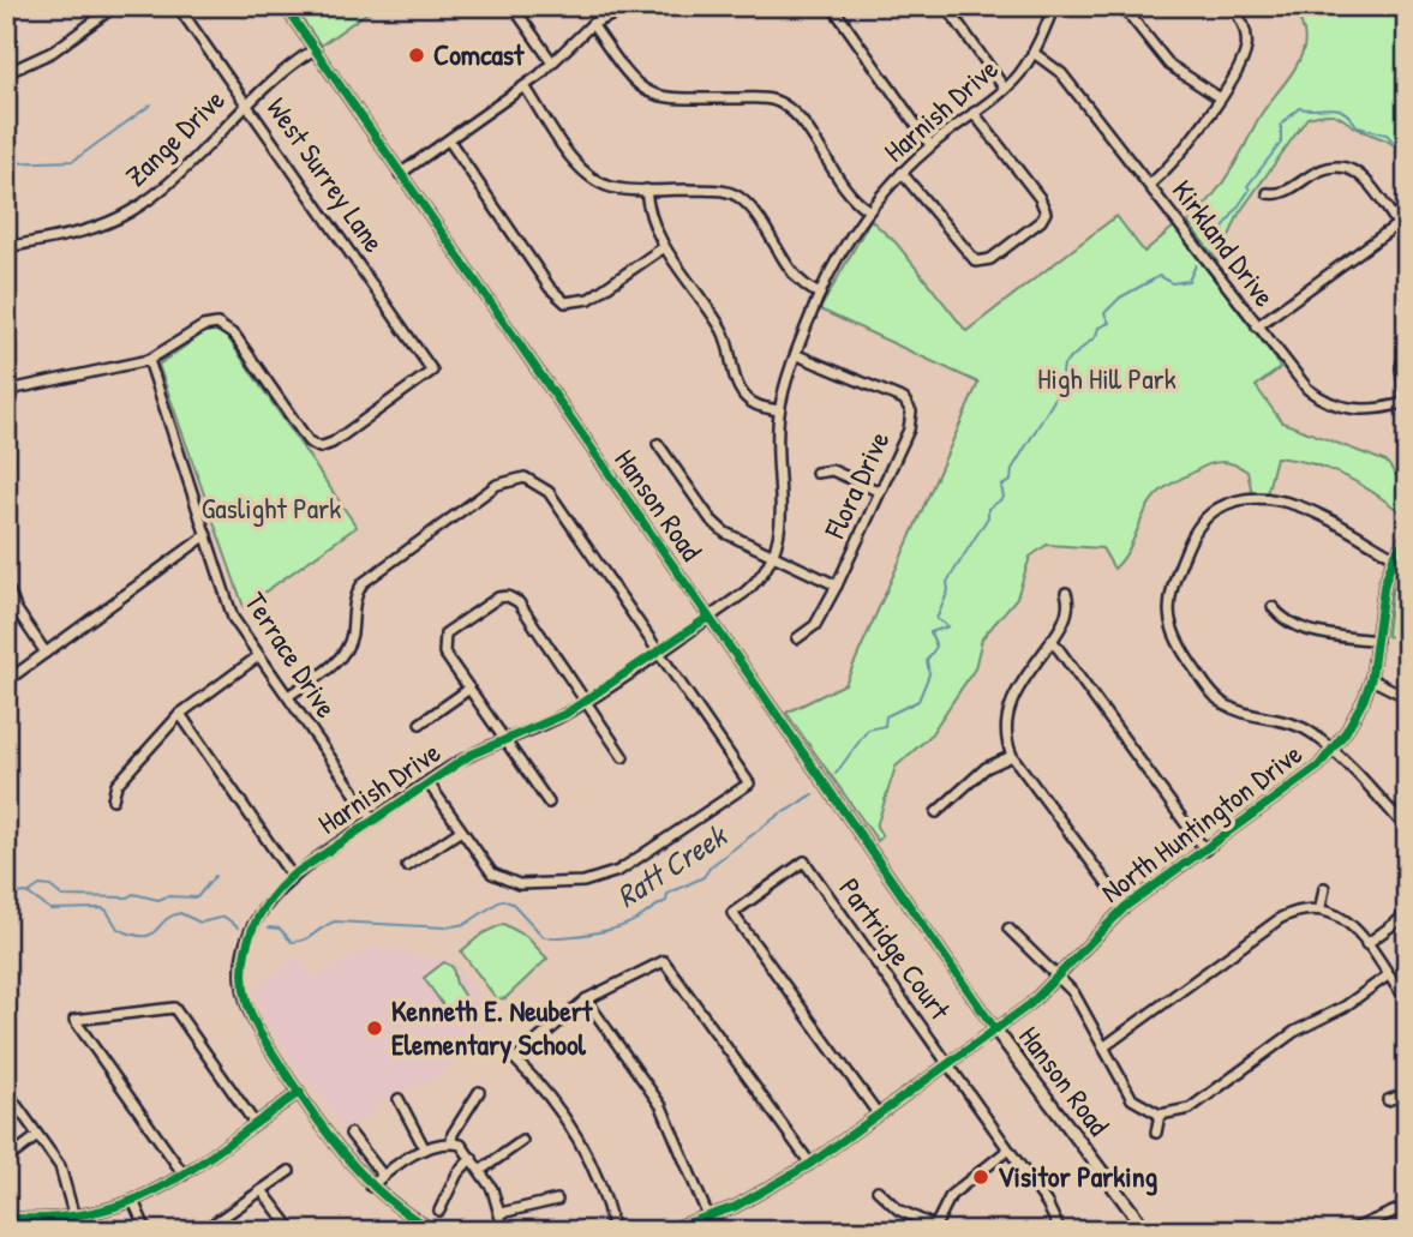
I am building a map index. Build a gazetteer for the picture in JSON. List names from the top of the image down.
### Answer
{
  "streets": {
    "main road": ["Hanson Road"],
    "street": [
      "Harnish Drive",
      "Zange Drive",
      "West Surrey Lane",
      "Kirkland Drive",
      "Flora Drive",
      "Terrace Drive",
      "North Huntington Drive",
      "Partridge Court"
    ]
  },
  "crossings": [
    ["Harnish Drive", "Kirkland Drive"],
    ["Harnish Drive", "Flora Drive"],
    ["Harnish Drive", "Hanson Road"],
    ["Harnish Drive", "Terrace Drive"],
    ["Zange Drive", "West Surrey Lane"],
    ["Zange Drive", "Hanson Road"],
    ["West Surrey Lane", "Terrace Drive"],
    ["Hanson Road", "North Huntington Drive"],
    ["North Huntington Drive", "Partridge Court"]
  ],
  "water": ["Ratt Creek"],
  "parks": ["High Hill Park", "Gaslight Park"],
  "places": ["Comcast", "Kenneth E. Neubert Elementary School", "Visitor Parking"]
}
